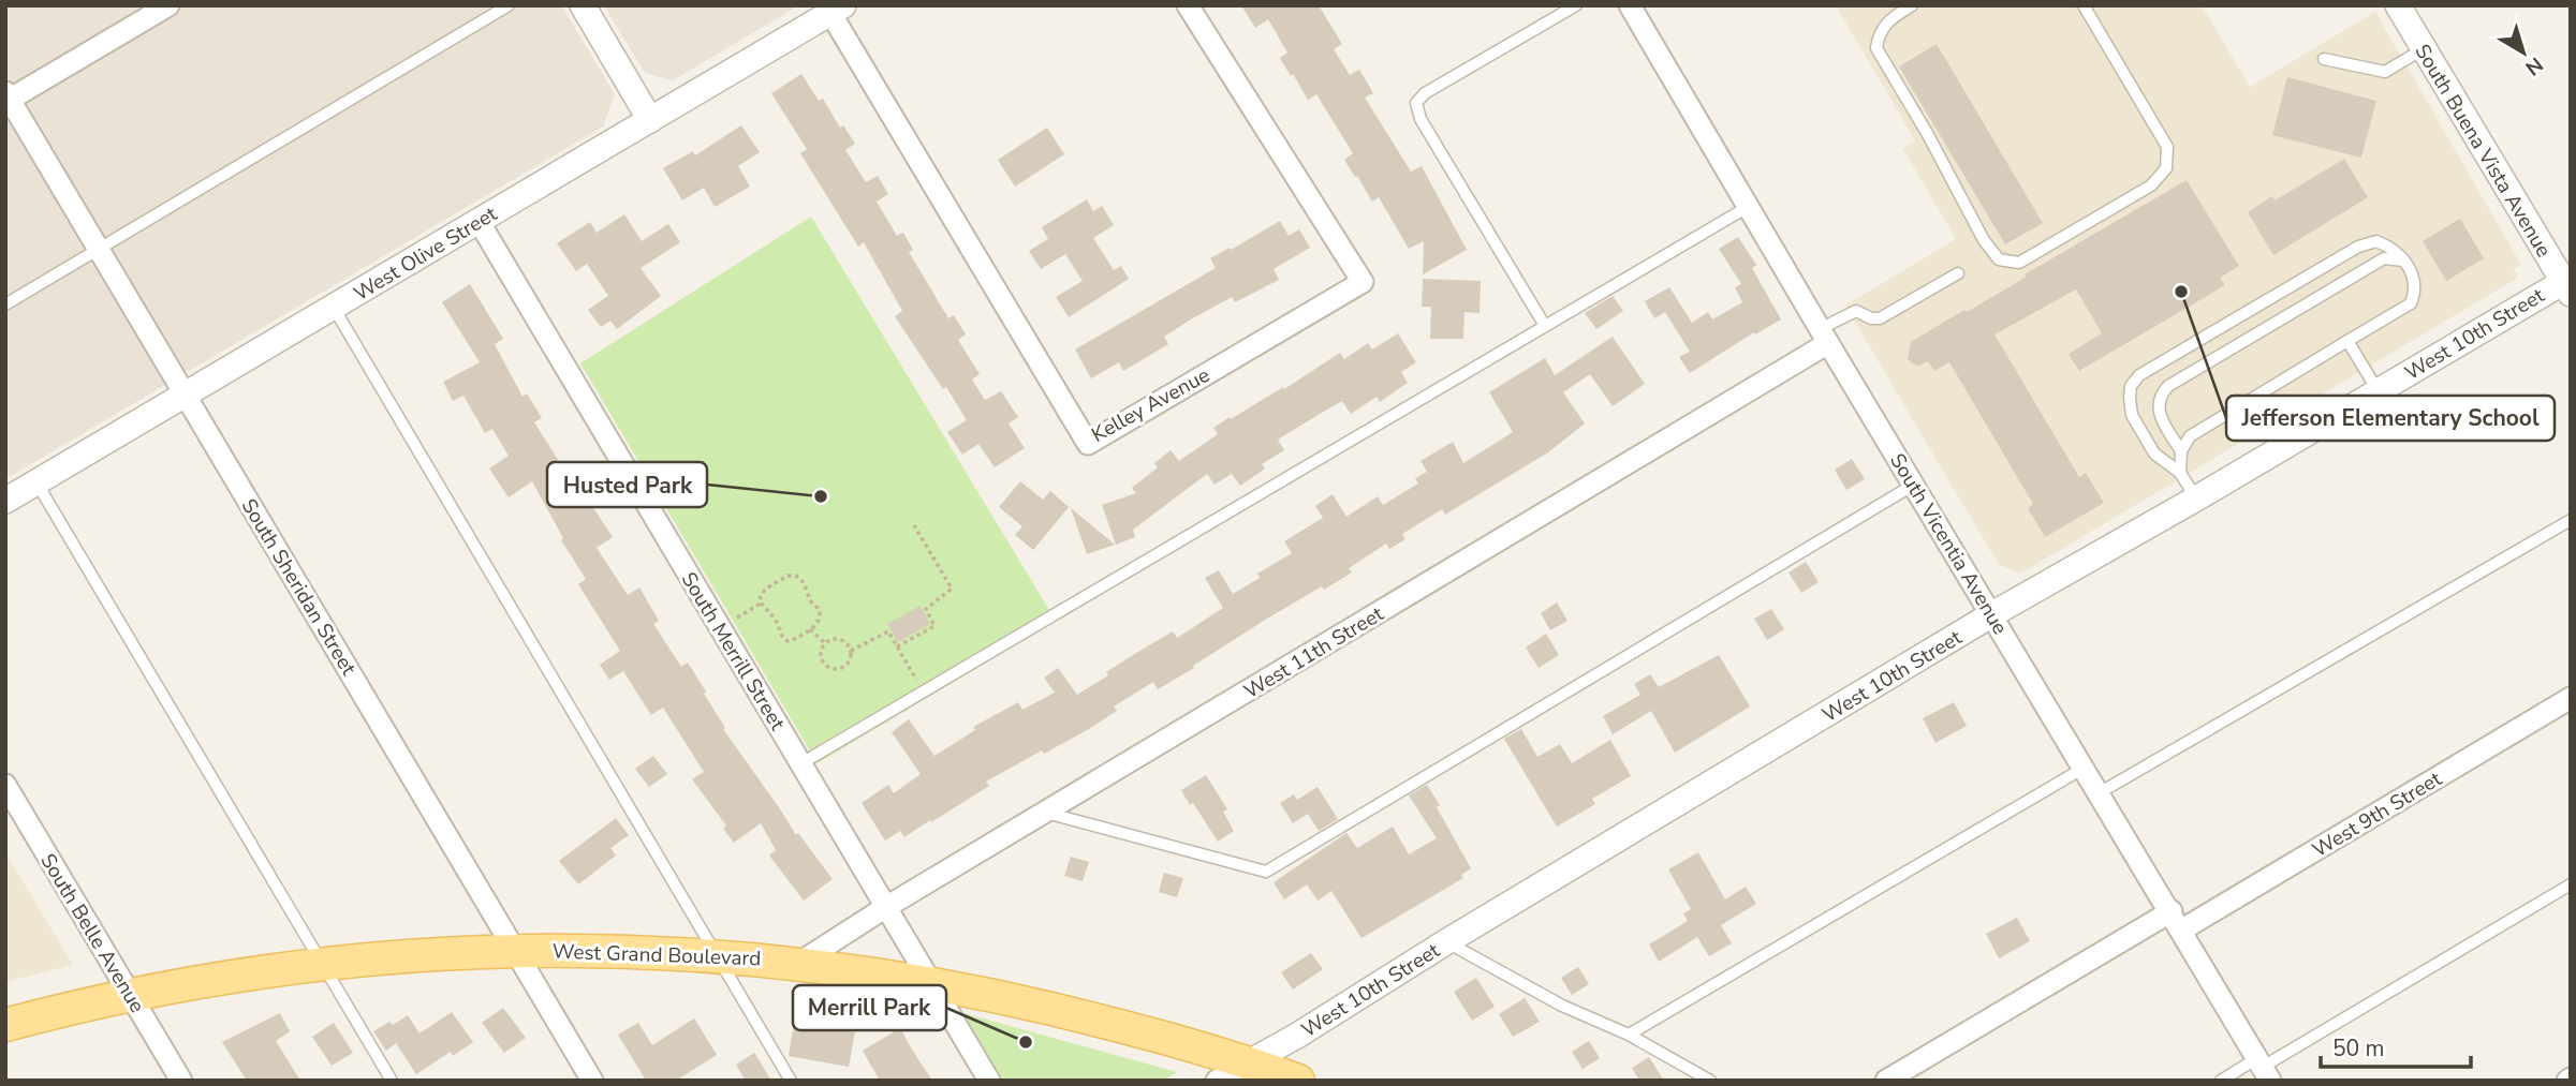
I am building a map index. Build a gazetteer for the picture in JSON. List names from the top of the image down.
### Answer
{
  "streets": {
    "main road": ["West Grand Boulevard"],
    "street": [
      "South Buena Vista Avenue",
      "West Olive Street",
      "West 10th Street",
      "Kelley Avenue",
      "South Vicentia Avenue",
      "South Sheridan Street",
      "South Merrill Street",
      "West 11th Street",
      "West 9th Street",
      "South Belle Avenue"
    ]
  },
  "crossings": [
    ["South Buena Vista Avenue", "West 10th Street"],
    ["West Olive Street", "Kelley Avenue"],
    ["West Olive Street", "South Sheridan Street"],
    ["West Olive Street", "South Merrill Street"],
    ["West 10th Street", "South Vicentia Avenue"],
    ["West 10th Street", "West Grand Boulevard"],
    ["South Vicentia Avenue", "West 11th Street"],
    ["South Vicentia Avenue", "West 9th Street"],
    ["South Sheridan Street", "West Grand Boulevard"],
    ["South Merrill Street", "West 11th Street"],
    ["South Merrill Street", "West Grand Boulevard"],
    ["West 11th Street", "West Grand Boulevard"],
    ["South Belle Avenue", "West Grand Boulevard"]
  ],
  "places": ["Jefferson Elementary School", "Husted Park", "Merrill Park"],
  "scale_bar": "50 m",
  "north": "bottom right"
}
